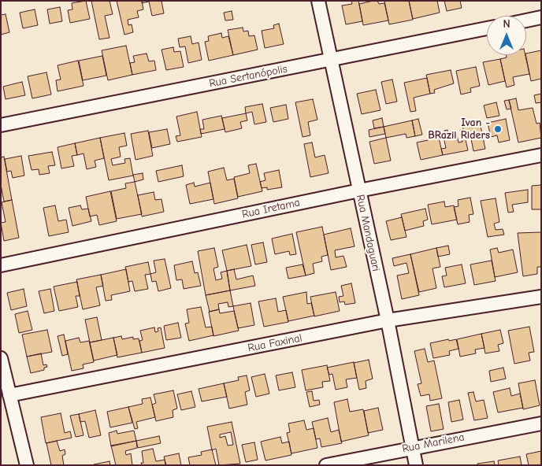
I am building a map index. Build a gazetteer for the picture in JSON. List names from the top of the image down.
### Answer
{
  "streets": {
    "street": [
      "Rua Sertanópolis",
      "Rua Iretama",
      "Rua Mandaguari",
      "Rua Faxinal",
      "Rua Marilena"
    ]
  },
  "crossings": [
    ["Rua Sertanópolis", "Rua Mandaguari"],
    ["Rua Iretama", "Rua Mandaguari"],
    ["Rua Mandaguari", "Rua Faxinal"],
    ["Rua Mandaguari", "Rua Marilena"]
  ],
  "places": ["Ivan - BRazil Riders"],
  "north": "top"
}
